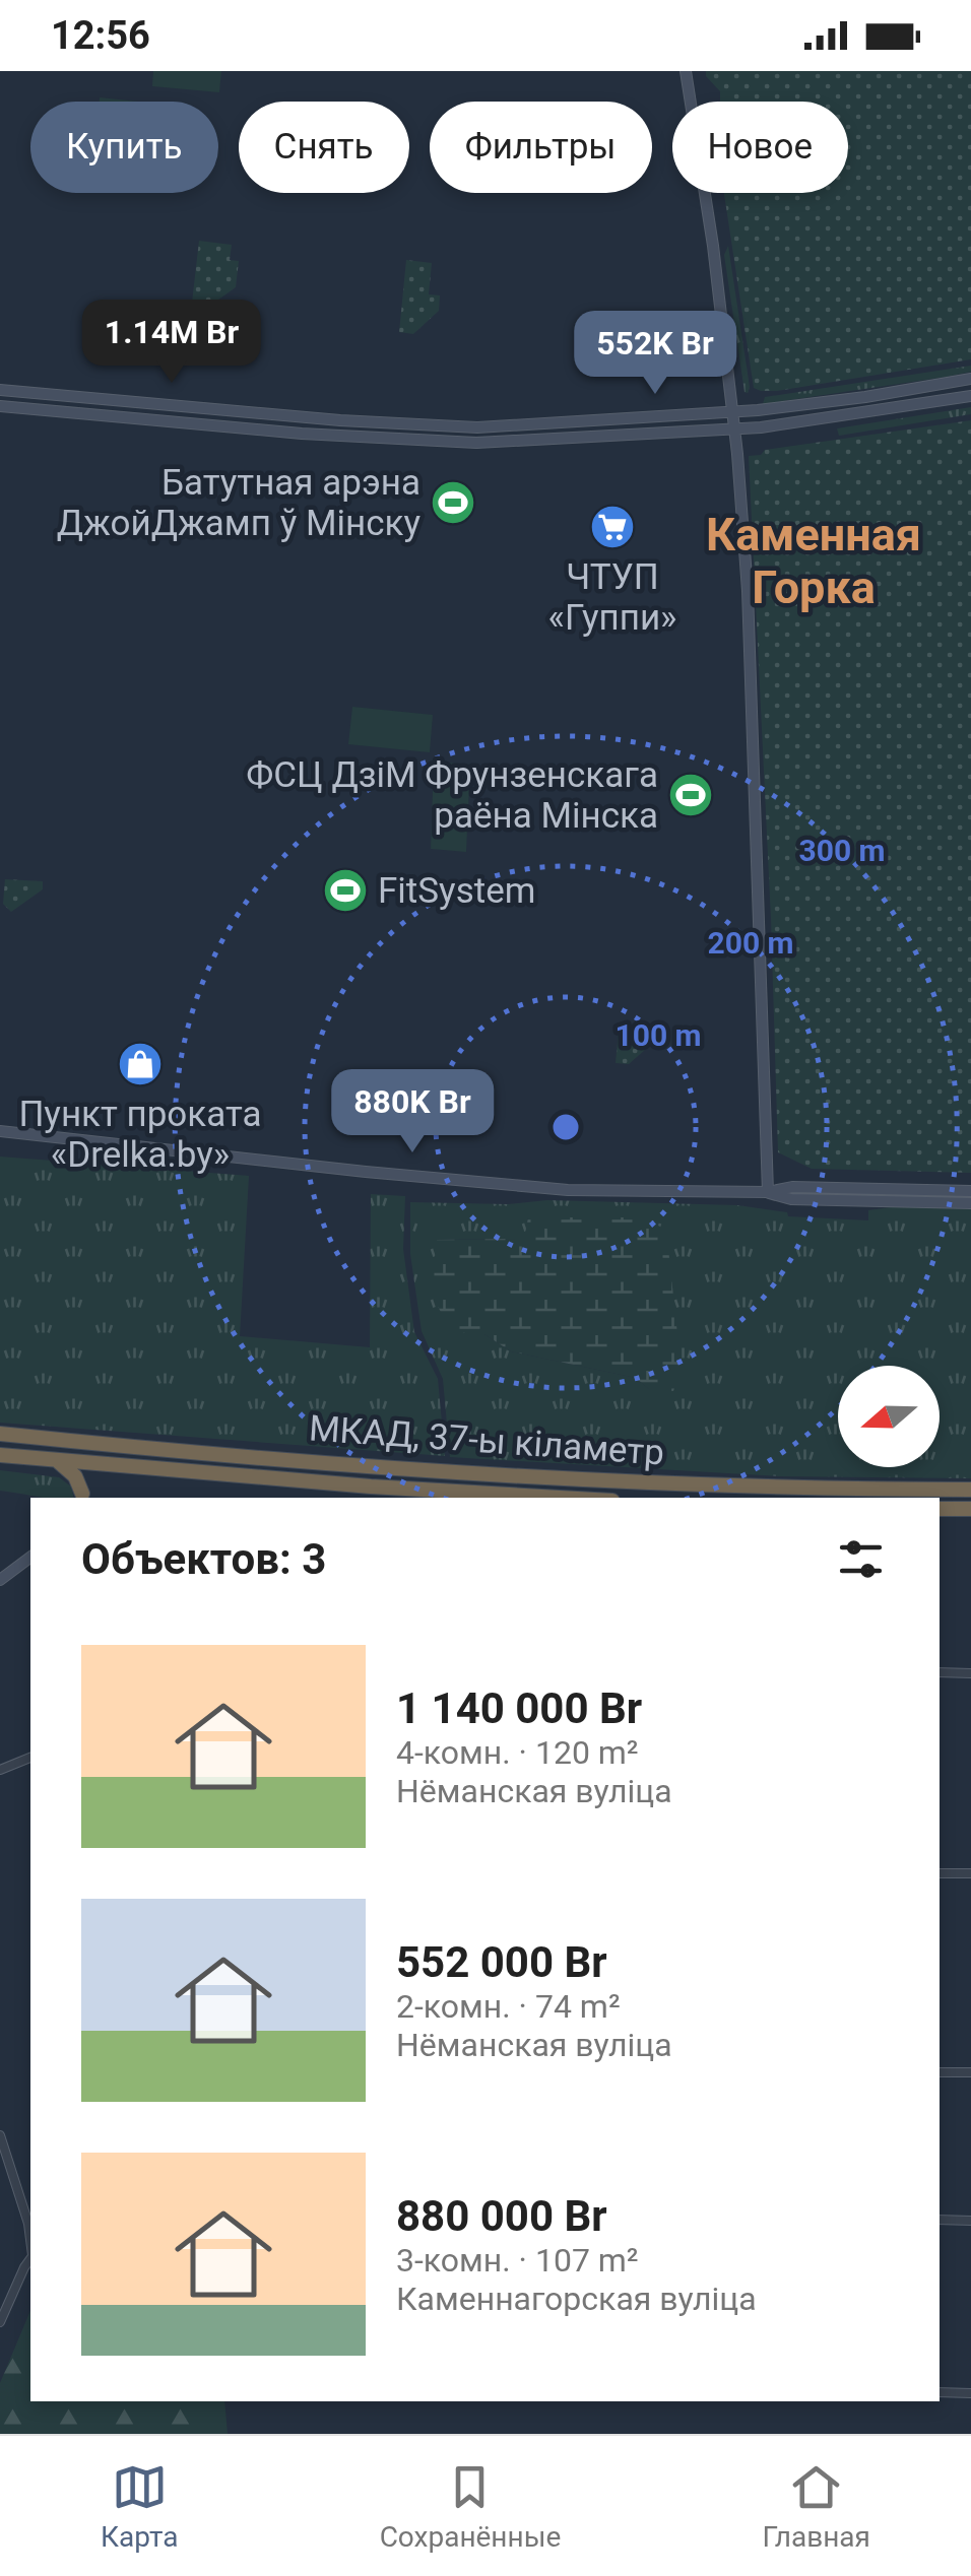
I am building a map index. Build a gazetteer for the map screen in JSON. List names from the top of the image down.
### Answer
{
  "streets": {
    "highway": ["МКАД, 37-ы кіламетр"]
  },
  "districts": ["Каменная Горка"],
  "places": {
    "sports": ["Батутная арэна ДжойДжамп ў Мінску", "ФСЦ ДзіМ Фрунзенскага раёна Мінска", "FitSystem"],
    "supermarket": ["ЧТУП «Гуппи»"],
    "shop": ["Пункт проката «Drelka.by»"]
  },
  "north": "left",
  "page": {
    "status": "12:56",
    "chip": [
      "Купить",
      "Снять",
      "Фильтры",
      "Новое"
    ],
    "price": ["1.14M Br", "552K Br", "880K Br"],
    "heading": "Объектов: 3",
    "list": [
      {
        "name": "1 140 000 Br",
        "note": "4-комн. · 120 m² · Нёманская вуліца"
      },
      {
        "name": "552 000 Br",
        "note": "2-комн. · 74 m² · Нёманская вуліца"
      },
      {
        "name": "880 000 Br",
        "note": "3-комн. · 107 m² · Каменнагорская вуліца"
      }
    ],
    "tabs": ["Карта", "Сохранённые", "Главная"]
  },
  "rings": ["300 m", "200 m", "100 m"]
}
